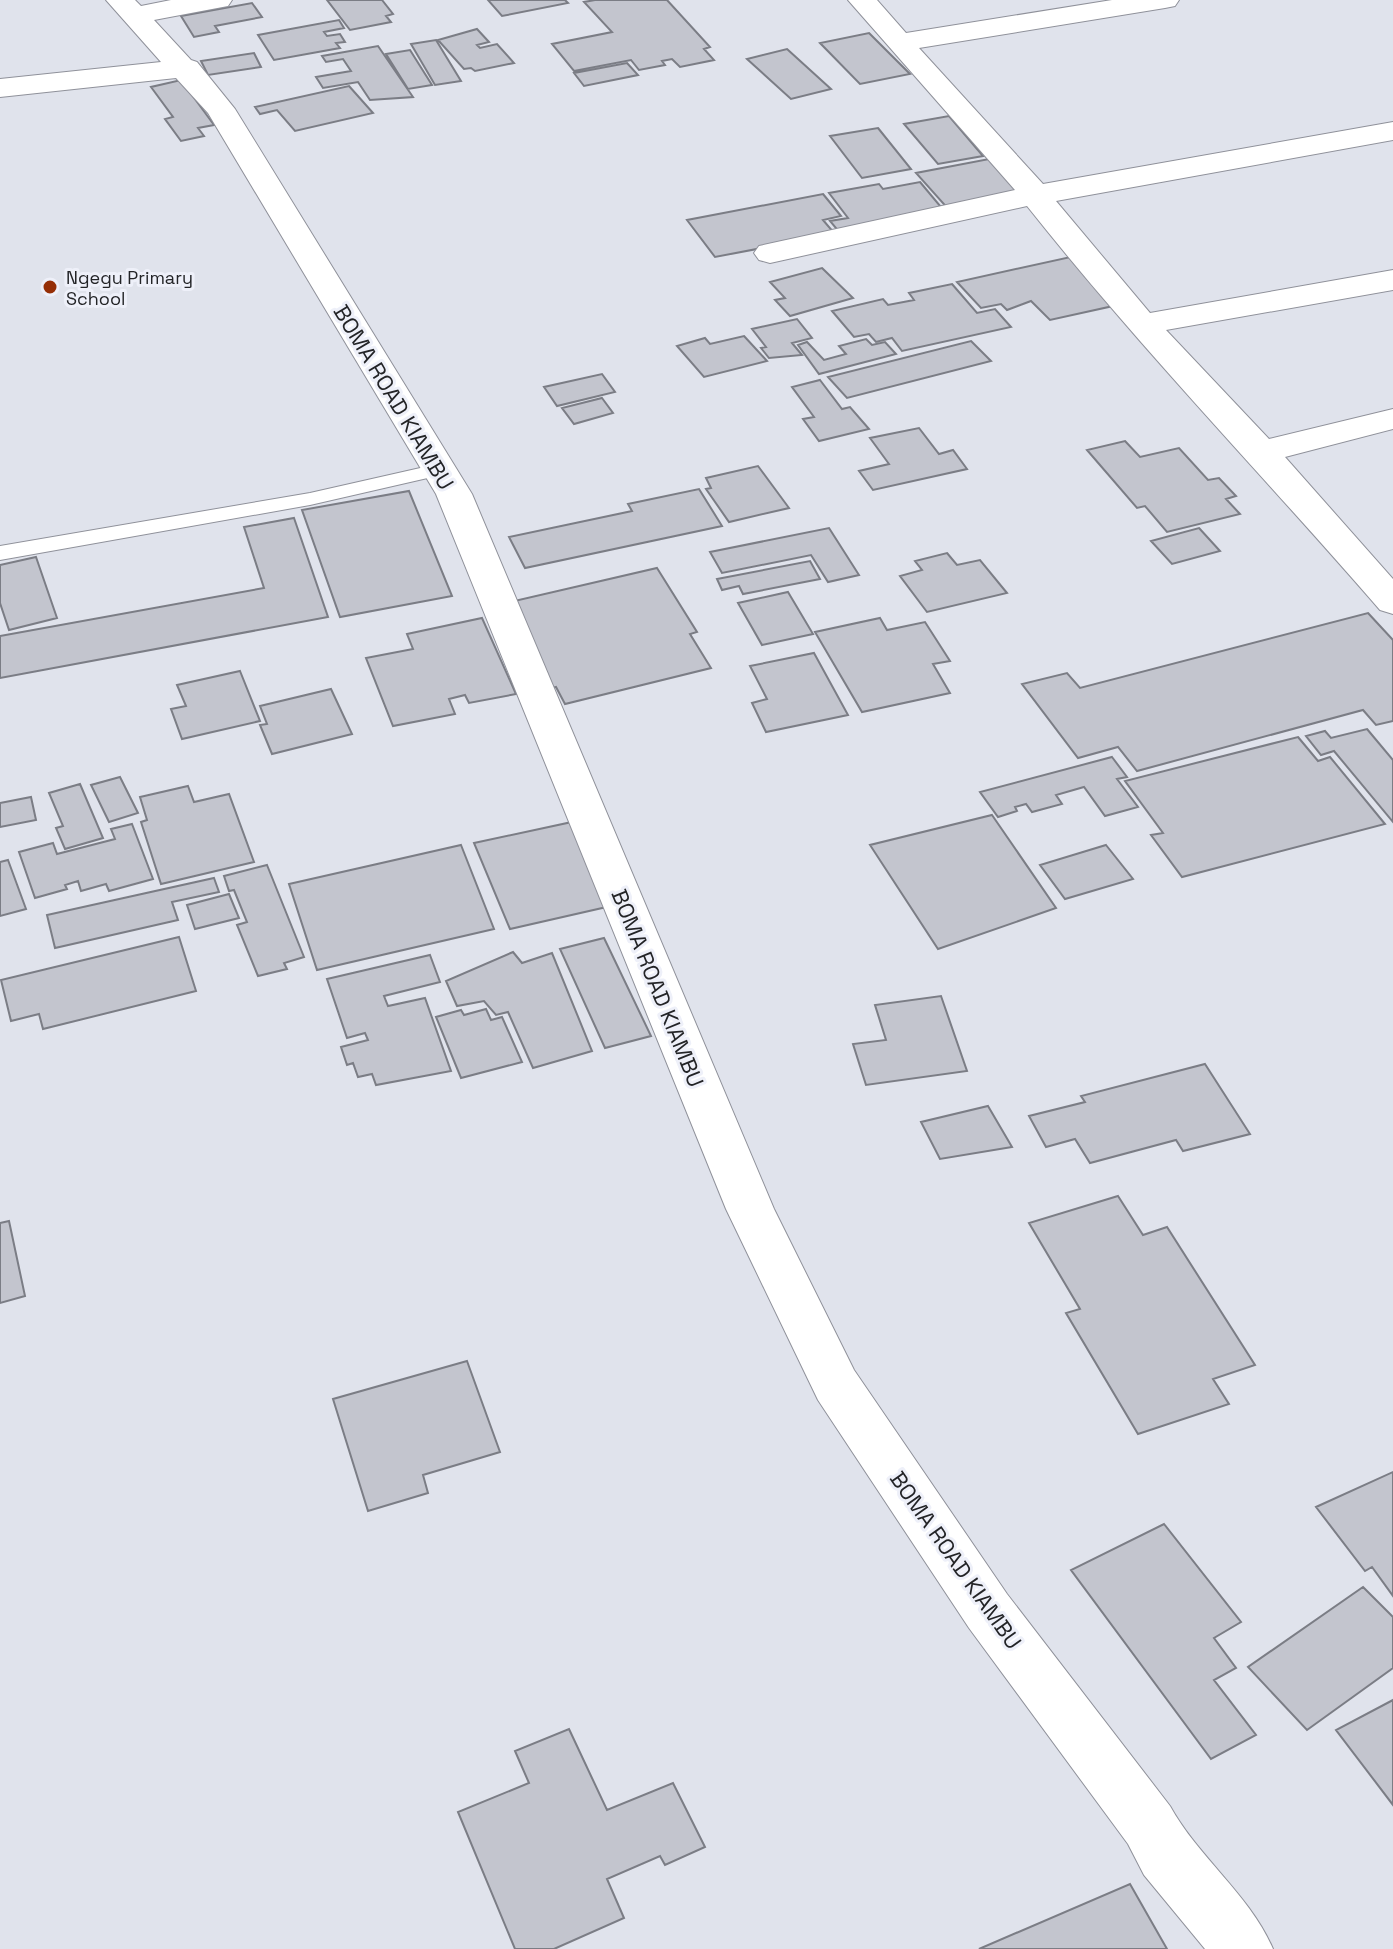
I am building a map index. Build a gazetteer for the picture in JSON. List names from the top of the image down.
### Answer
{
  "streets": {
    "street": ["BOMA ROAD KIAMBU"]
  },
  "places": ["Ngegu Primary School"]
}
